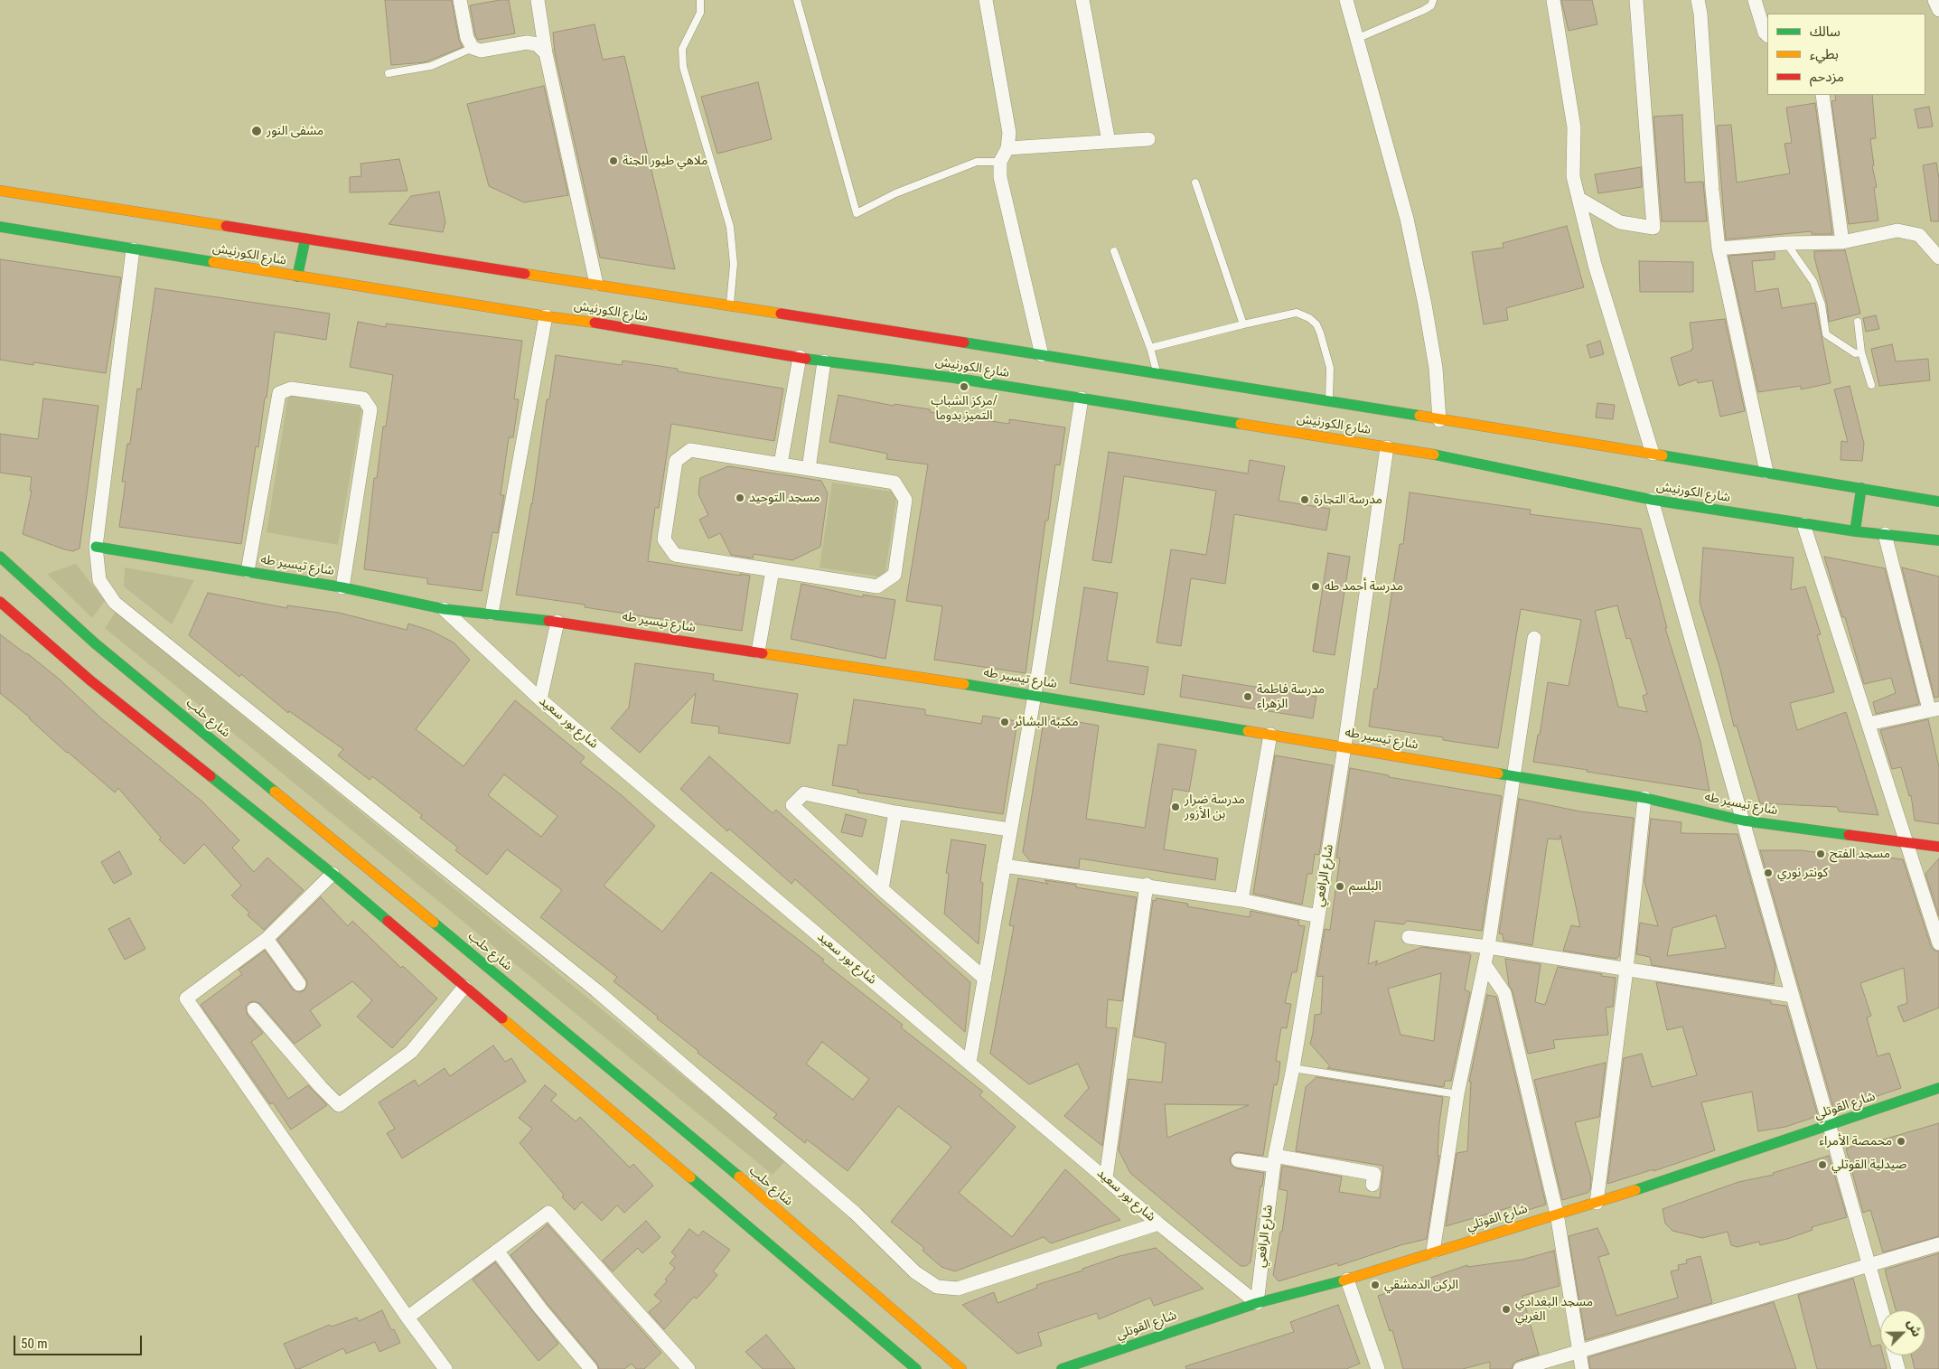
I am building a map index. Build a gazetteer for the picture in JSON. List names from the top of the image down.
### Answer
{
  "streets": {
    "main road": [
      "شارع الكورنيش",
      "شارع تيسير طه",
      "شارع حلب",
      "شارع القوتلي"
    ],
    "street": ["شارع بور سعيد", "شارع الرافعي"]
  },
  "crossings": [
    ["شارع الكورنيش", "شارع الرافعي"],
    ["شارع تيسير طه", "شارع بور سعيد"],
    ["شارع تيسير طه", "شارع الرافعي"],
    ["شارع بور سعيد", "شارع الرافعي"],
    ["شارع بور سعيد", "شارع القوتلي"],
    ["شارع الرافعي", "شارع القوتلي"]
  ],
  "places": [
    "مشفى النور",
    "ملاهي طيور الجنة",
    "مركز الشباب/ التميز بدوما",
    "مسجد التوحيد",
    "مدرسة التجارة",
    "مدرسة أحمد طه",
    "مدرسة فاطمة الزهراء",
    "مكتبة البشائر",
    "مدرسة ضرار بن الأزور",
    "مسجد الفتح",
    "كونتر نوري",
    "البلسم",
    "محمصة الأمراء",
    "صيدلية القوتلي",
    "الركن الدمشقي",
    "مسجد البغدادي الغربي"
  ],
  "legend": ["سالك", "بطيء", "مزدحم"],
  "scale_bar": "50 m",
  "north": "top right"
}
